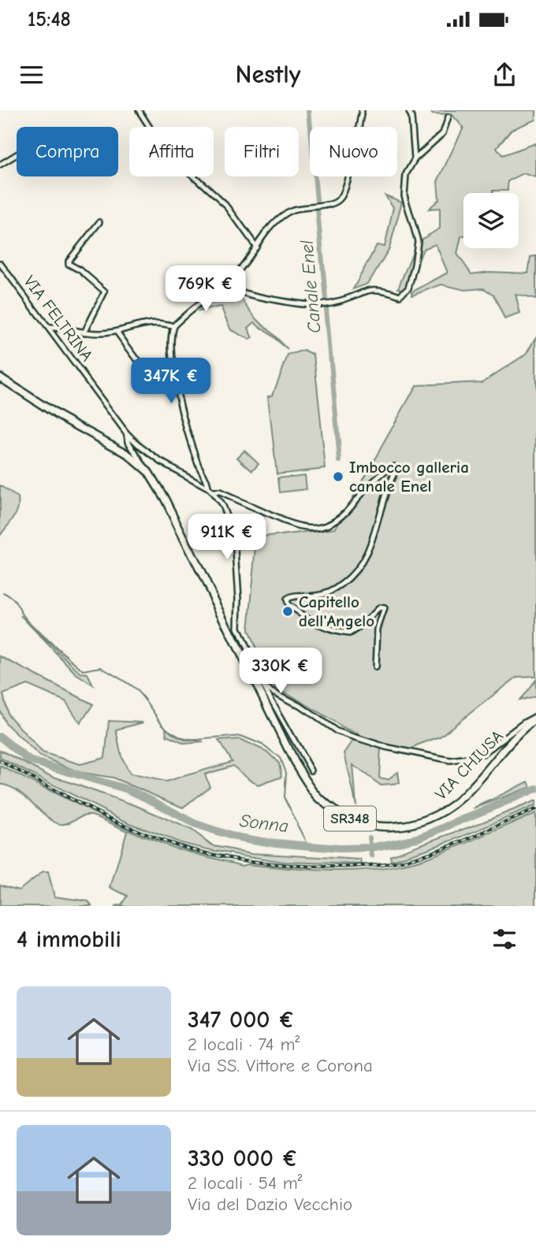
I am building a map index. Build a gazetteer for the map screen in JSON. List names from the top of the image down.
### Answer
{
  "streets": {
    "main road": ["VIA FELTRINA", "VIA CHIUSA", "SR348"]
  },
  "crossings": [
    ["VIA FELTRINA", "VIA CHIUSA"]
  ],
  "water": ["Canale Enel", "Sonna"],
  "places": ["Imbocco galleria canale Enel", "Capitello dell'Angelo"],
  "page": {
    "status": "15:48",
    "header": "Nestly",
    "chip": [
      "Compra",
      "Affitta",
      "Filtri",
      "Nuovo"
    ],
    "price": [
      "769K €",
      "347K €",
      "911K €",
      "330K €"
    ],
    "heading": "4 immobili",
    "list": [
      {
        "name": "347 000 €",
        "note": "2 locali · 74 m² · Via SS. Vittore e Corona"
      },
      {
        "name": "330 000 €",
        "note": "2 locali · 54 m² · Via del Dazio Vecchio"
      }
    ]
  }
}
